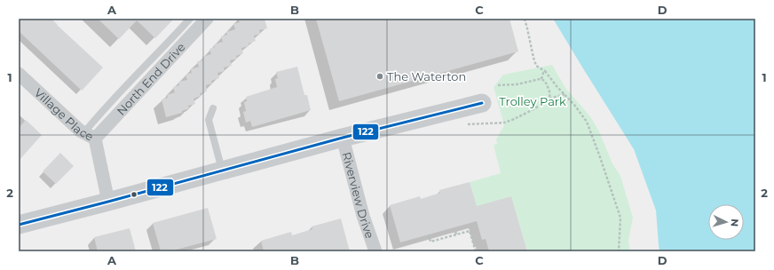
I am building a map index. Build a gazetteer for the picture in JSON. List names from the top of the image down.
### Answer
{
  "streets": {
    "street": ["North End Drive", "Village Place", "Riverview Drive"]
  },
  "crossings": [
    ["North End Drive", "Village Place"]
  ],
  "parks": ["Trolley Park"],
  "places": ["The Waterton"],
  "lines": ["transit line 122"],
  "north": "right",
  "grid": {
    "columns": [
      "A",
      "B",
      "C",
      "D"
    ],
    "rows": ["1", "2"]
  }
}
